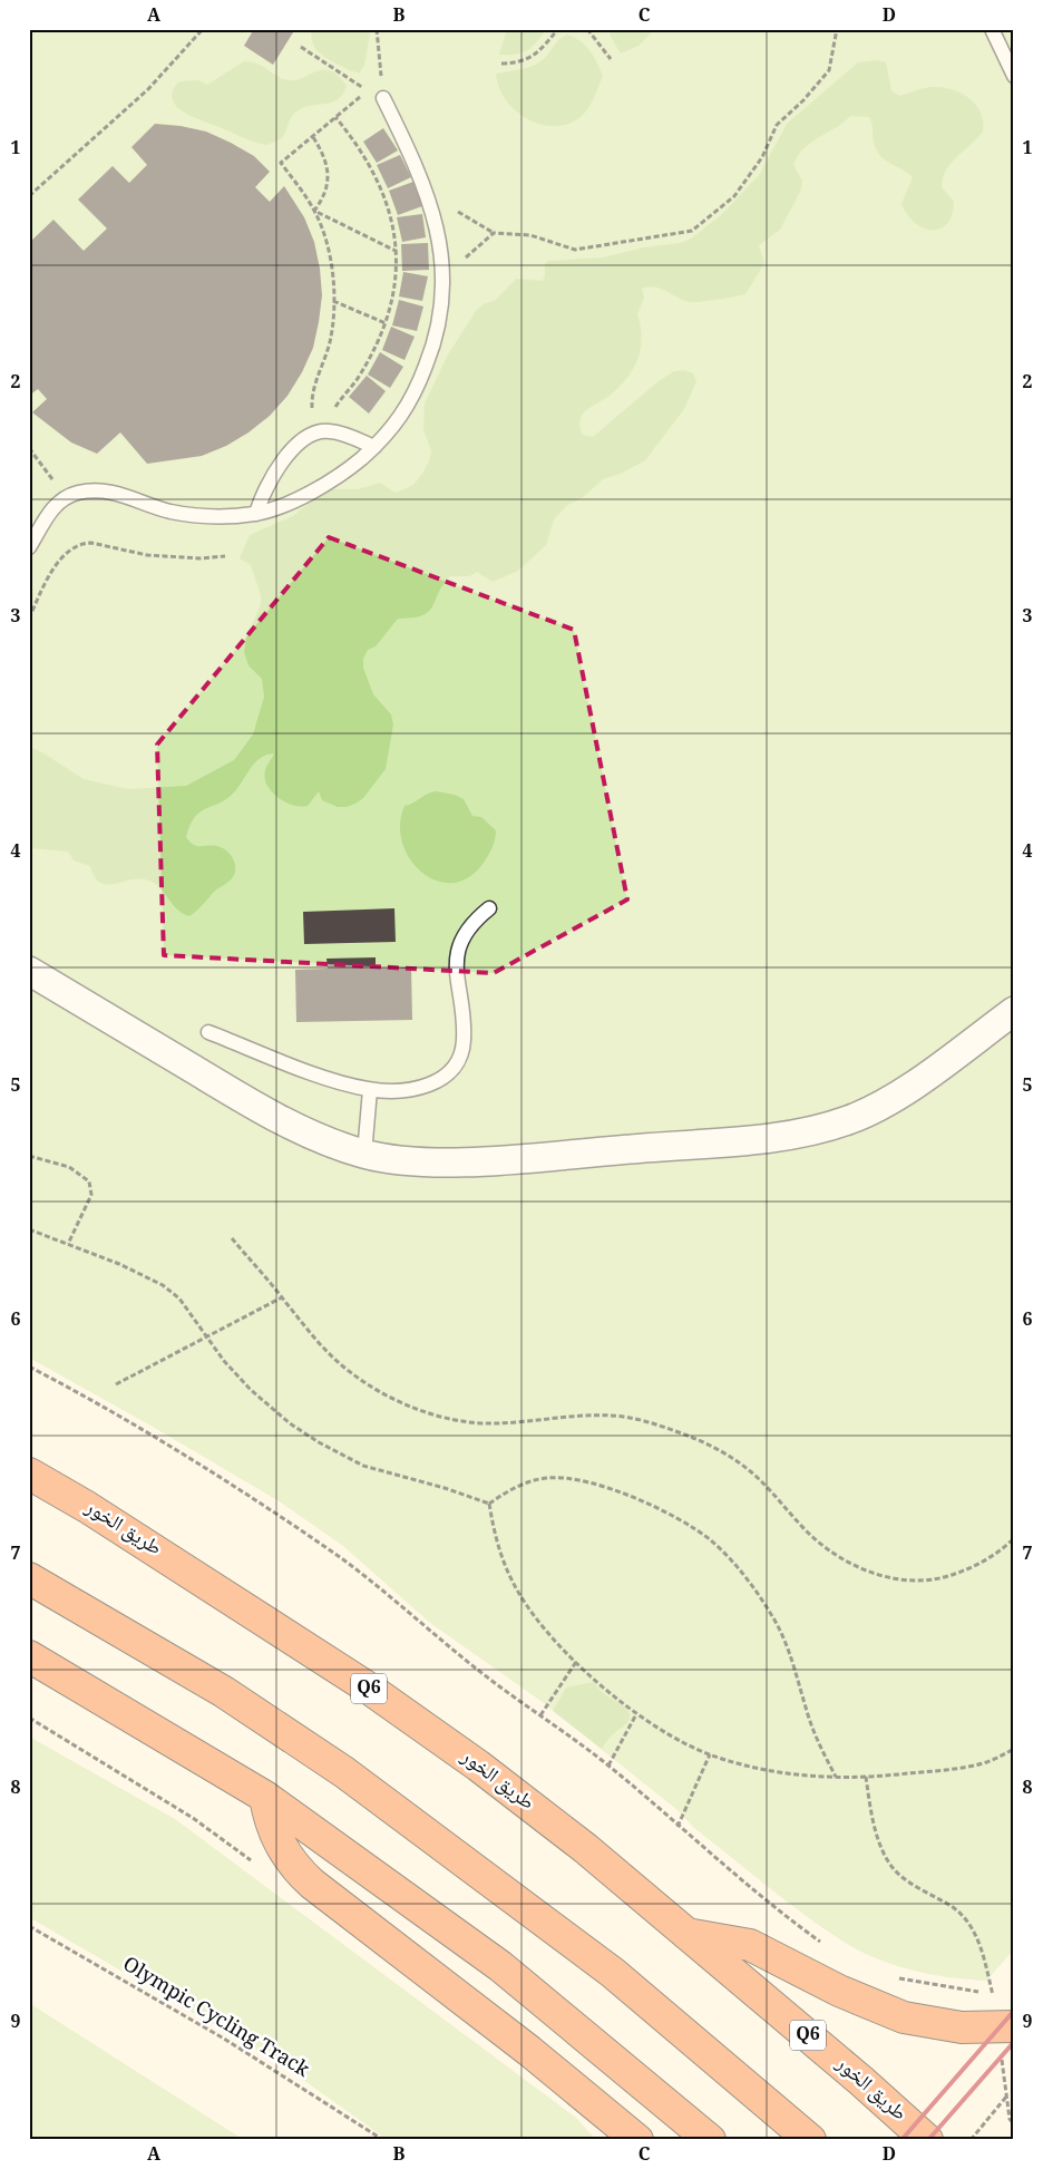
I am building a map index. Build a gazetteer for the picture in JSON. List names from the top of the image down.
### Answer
{
  "streets": {
    "highway": ["طريق الخور", "Q6"],
    "path": ["Olympic Cycling Track"]
  },
  "grid": {
    "columns": [
      "A",
      "B",
      "C",
      "D"
    ],
    "rows": [
      "1",
      "2",
      "3",
      "4",
      "5",
      "6",
      "7",
      "8",
      "9"
    ]
  }
}
